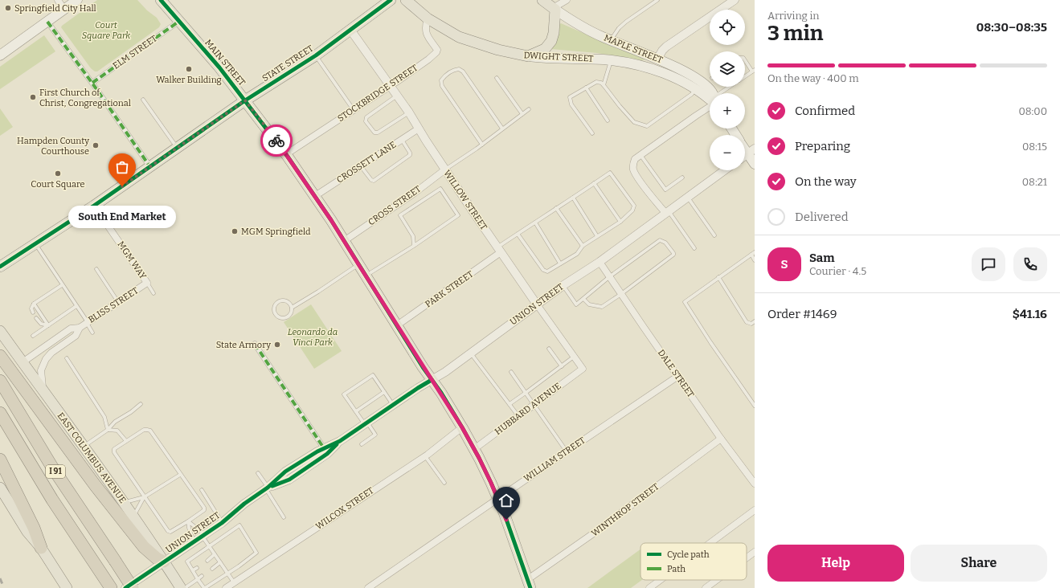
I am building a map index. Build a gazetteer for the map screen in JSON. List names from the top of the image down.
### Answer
{
  "streets": {
    "highway": ["I 91"],
    "main road": [
      "MAPLE STREET",
      "DWIGHT STREET",
      "MAIN STREET",
      "STATE STREET",
      "EAST COLUMBUS AVENUE"
    ],
    "street": [
      "ELM STREET",
      "STOCKBRIDGE STREET",
      "CROSSETT LANE",
      "WILLOW STREET",
      "CROSS STREET",
      "MGM WAY",
      "PARK STREET",
      "UNION STREET",
      "BLISS STREET",
      "DALE STREET",
      "HUBBARD AVENUE",
      "WILLIAM STREET",
      "WILCOX STREET",
      "WINTHROP STREET"
    ]
  },
  "crossings": [
    ["ELM STREET", "MAIN STREET"],
    ["DWIGHT STREET", "STOCKBRIDGE STREET"],
    ["MAIN STREET", "STATE STREET"],
    ["MAIN STREET", "STOCKBRIDGE STREET"],
    ["MAIN STREET", "CROSSETT LANE"],
    ["MAIN STREET", "CROSS STREET"],
    ["MAIN STREET", "PARK STREET"],
    ["MAIN STREET", "UNION STREET"],
    ["MAIN STREET", "HUBBARD AVENUE"],
    ["MAIN STREET", "WILLIAM STREET"],
    ["MAIN STREET", "WILCOX STREET"],
    ["MAIN STREET", "WINTHROP STREET"],
    ["STATE STREET", "WILLOW STREET"],
    ["STATE STREET", "MGM WAY"],
    ["STOCKBRIDGE STREET", "WILLOW STREET"],
    ["CROSSETT LANE", "WILLOW STREET"],
    ["WILLOW STREET", "CROSS STREET"],
    ["WILLOW STREET", "PARK STREET"],
    ["WILLOW STREET", "UNION STREET"],
    ["WILLOW STREET", "HUBBARD AVENUE"],
    ["MGM WAY", "BLISS STREET"],
    ["UNION STREET", "DALE STREET"],
    ["UNION STREET", "EAST COLUMBUS AVENUE"],
    ["BLISS STREET", "EAST COLUMBUS AVENUE"],
    ["DALE STREET", "WILLIAM STREET"],
    ["DALE STREET", "WINTHROP STREET"]
  ],
  "parks": ["Court Square Park", "Leonardo da Vinci Park"],
  "places": [
    "Springfield City Hall",
    "Walker Building",
    "First Church of Christ, Congregational",
    "Hampden County Courthouse",
    "Court Square",
    "South End Market",
    "MGM Springfield",
    "State Armory"
  ],
  "legend": ["Cycle path", "Path"],
  "page": {
    "heading": ["3 min", "Arriving in", "08:30–08:35"],
    "panel": [
      "Sam",
      "Courier · 4.5",
      "Order #1469",
      "$41.16"
    ],
    "map_buttons": ["+", "−"],
    "bar": "On the way · 400 m",
    "list": [
      ["Confirmed", "08:00"],
      ["Preparing", "08:15"],
      ["On the way", "08:21"],
      "Delivered"
    ],
    "bubble": "South End Market",
    "round": "S",
    "buttons": ["Help", "Share"]
  }
}
